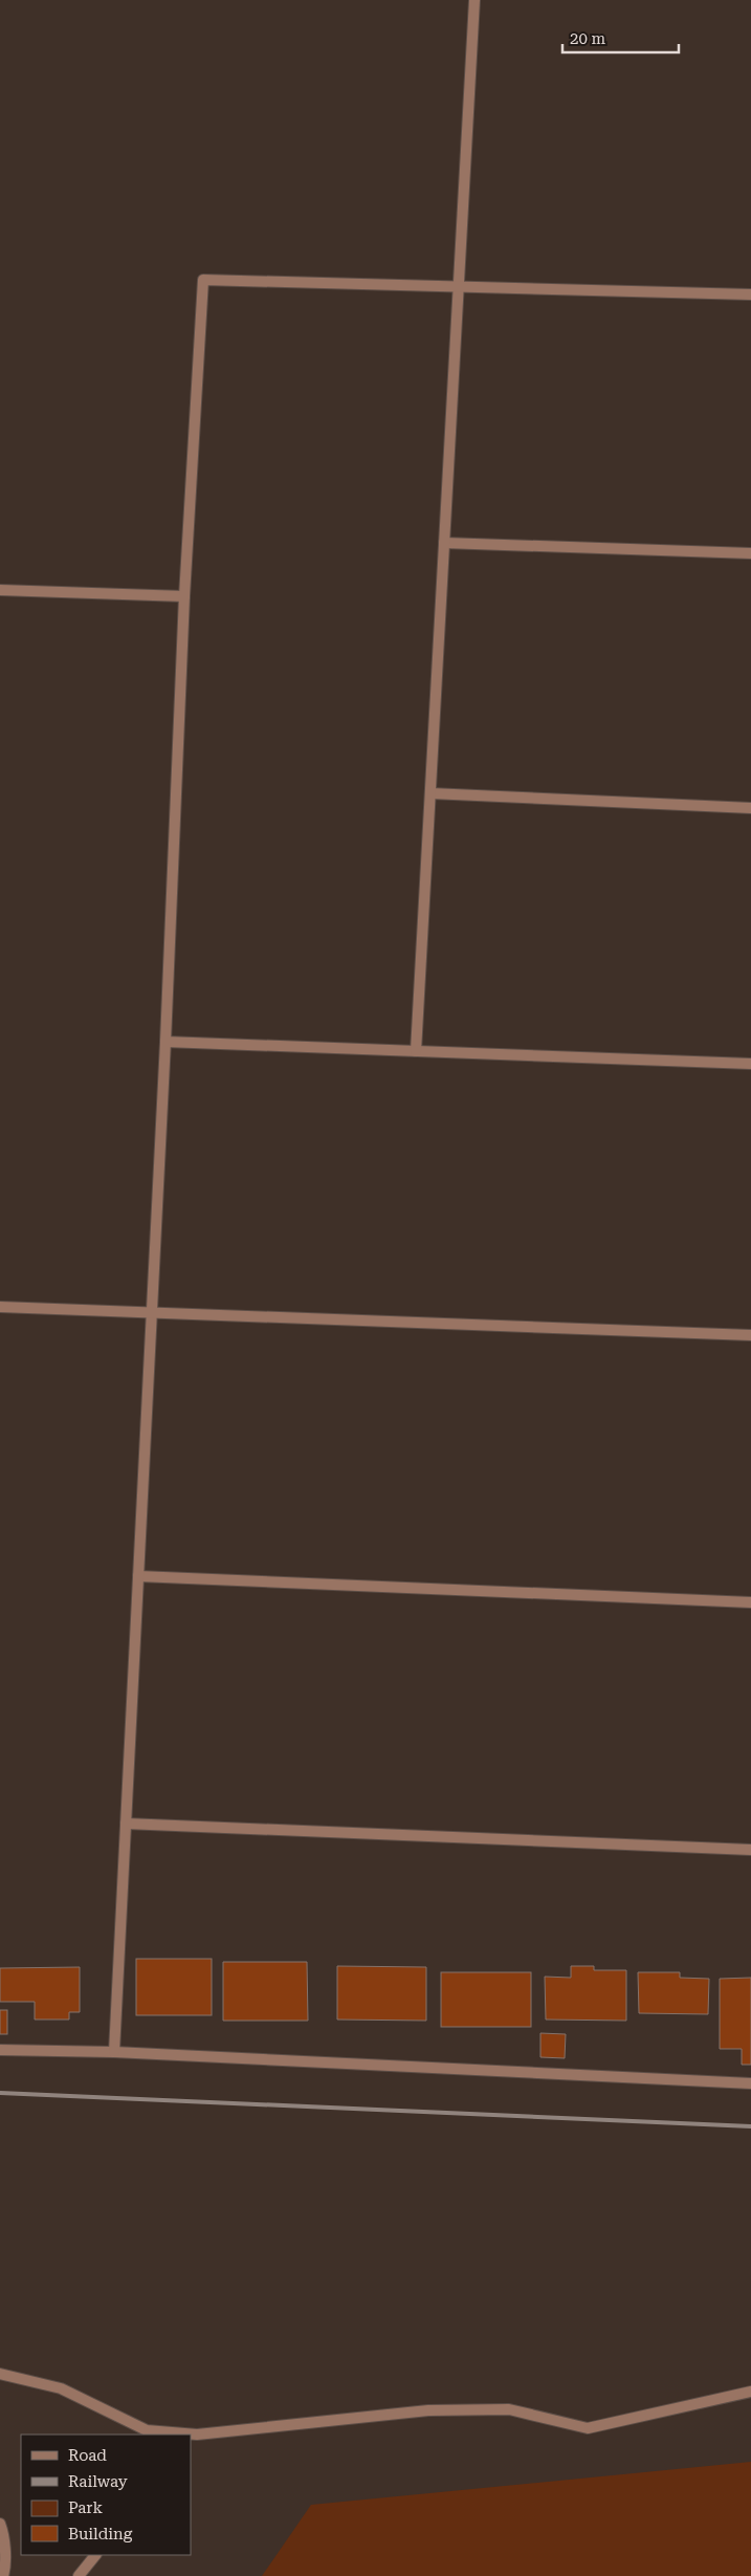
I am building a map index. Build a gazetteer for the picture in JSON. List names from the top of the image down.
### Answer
{
  "legend": [
    "Road",
    "Railway",
    "Park",
    "Building"
  ],
  "scale_bar": "20 m"
}
